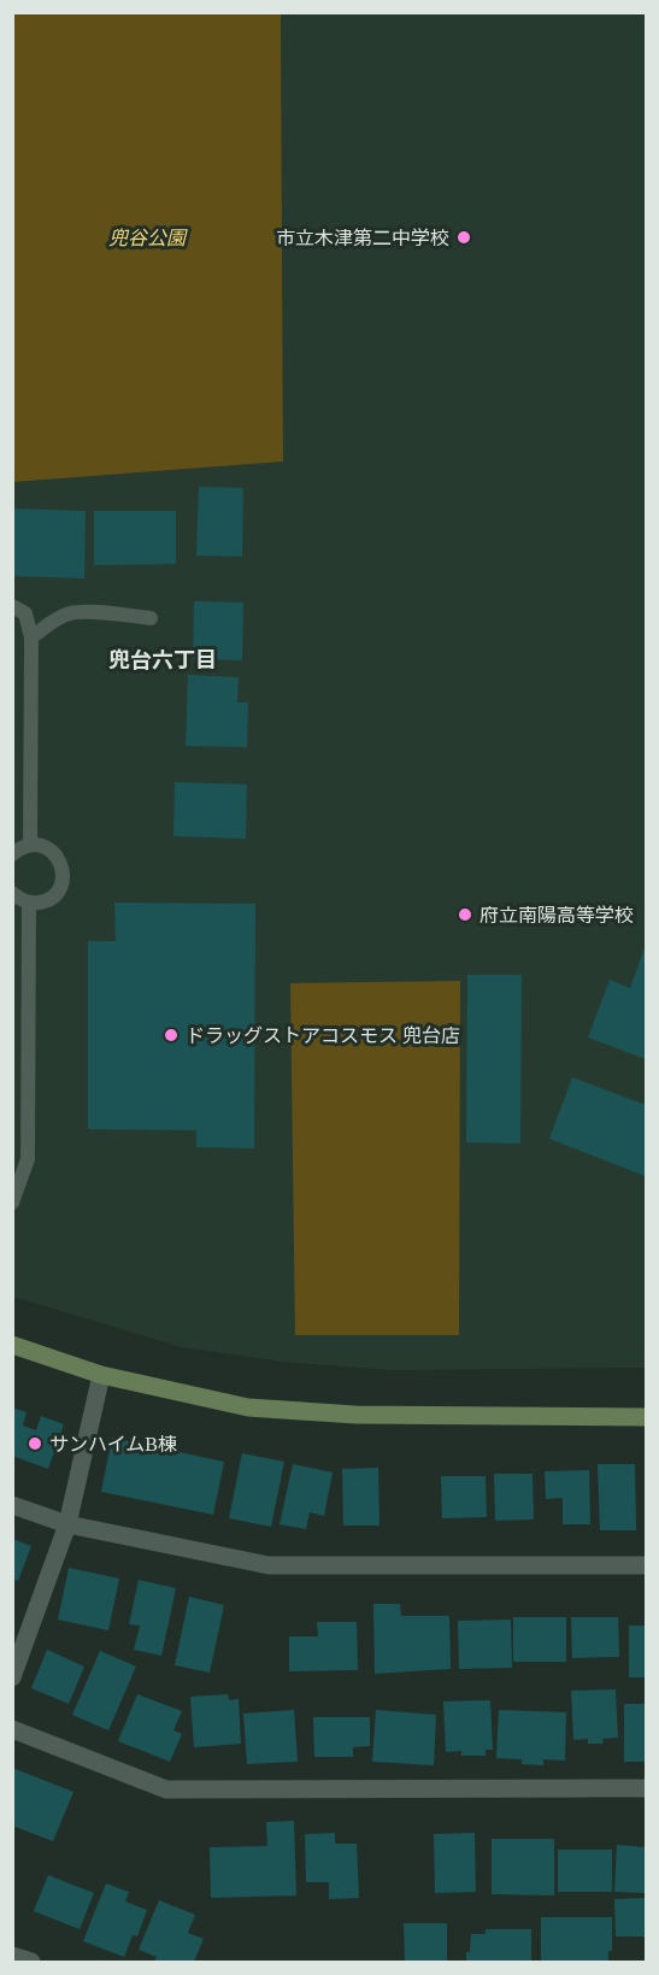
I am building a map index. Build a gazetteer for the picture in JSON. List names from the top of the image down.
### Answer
{
  "districts": ["兜台六丁目"],
  "parks": ["兜谷公園"],
  "places": [
    "市立木津第二中学校",
    "府立南陽高等学校",
    "ドラッグストアコスモス 兜台店",
    "サンハイムB棟"
  ]
}
